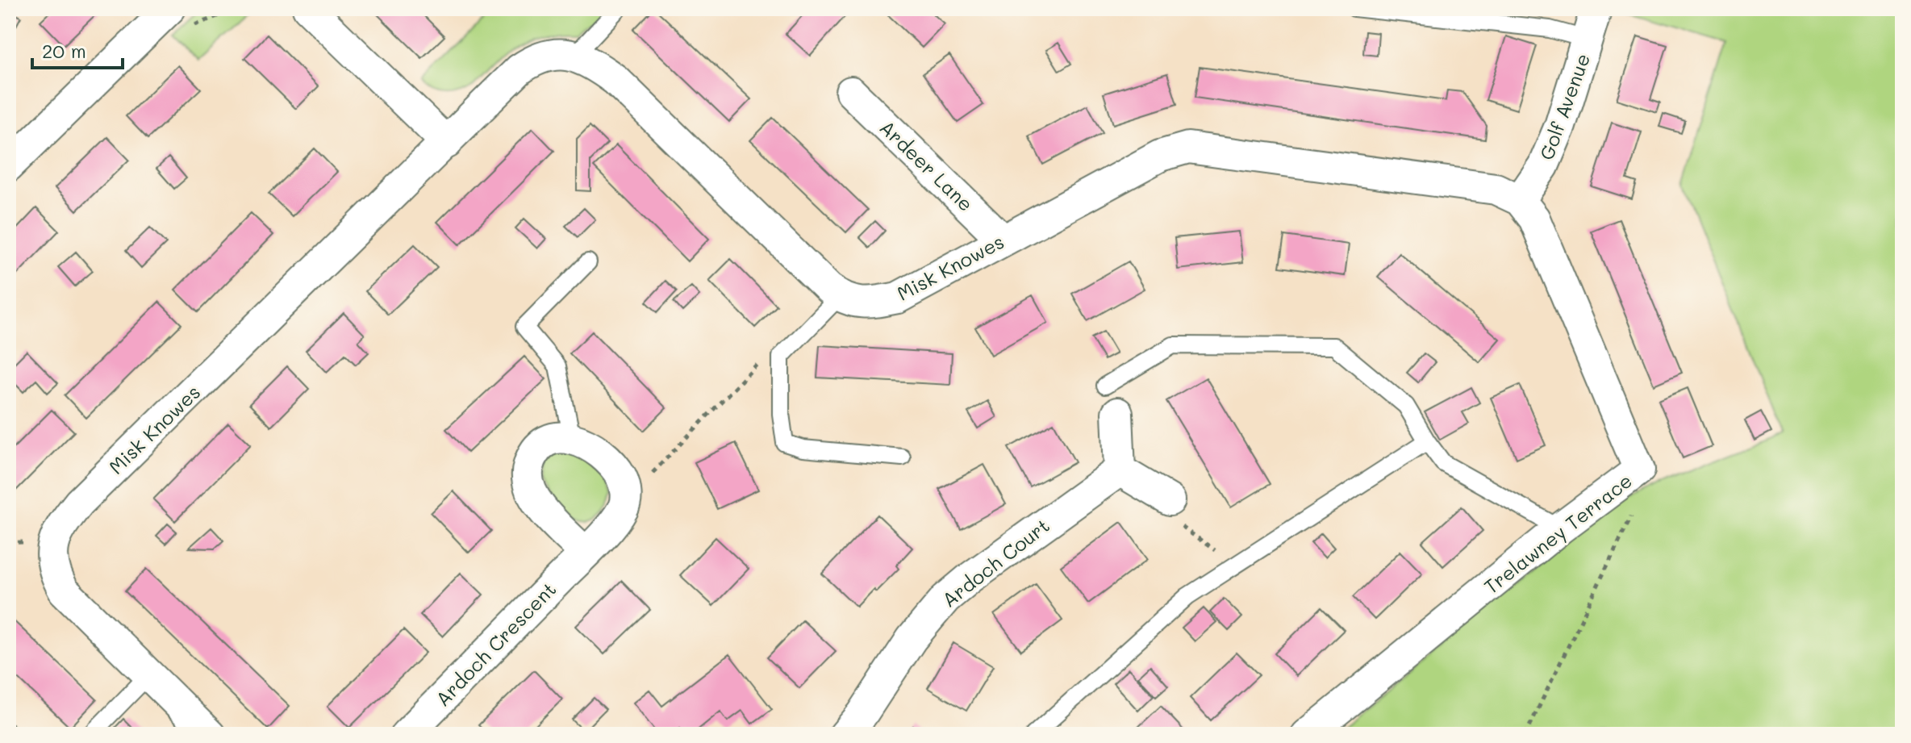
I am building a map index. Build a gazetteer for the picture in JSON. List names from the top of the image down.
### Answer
{
  "streets": {
    "street": [
      "Golf Avenue",
      "Ardeer Lane",
      "Misk Knowes",
      "Trelawney Terrace",
      "Ardoch Court",
      "Ardoch Crescent"
    ]
  },
  "crossings": [
    ["Golf Avenue", "Misk Knowes"],
    ["Golf Avenue", "Trelawney Terrace"],
    ["Ardeer Lane", "Misk Knowes"],
    ["Misk Knowes", "Trelawney Terrace"]
  ],
  "scale_bar": "20 m"
}
